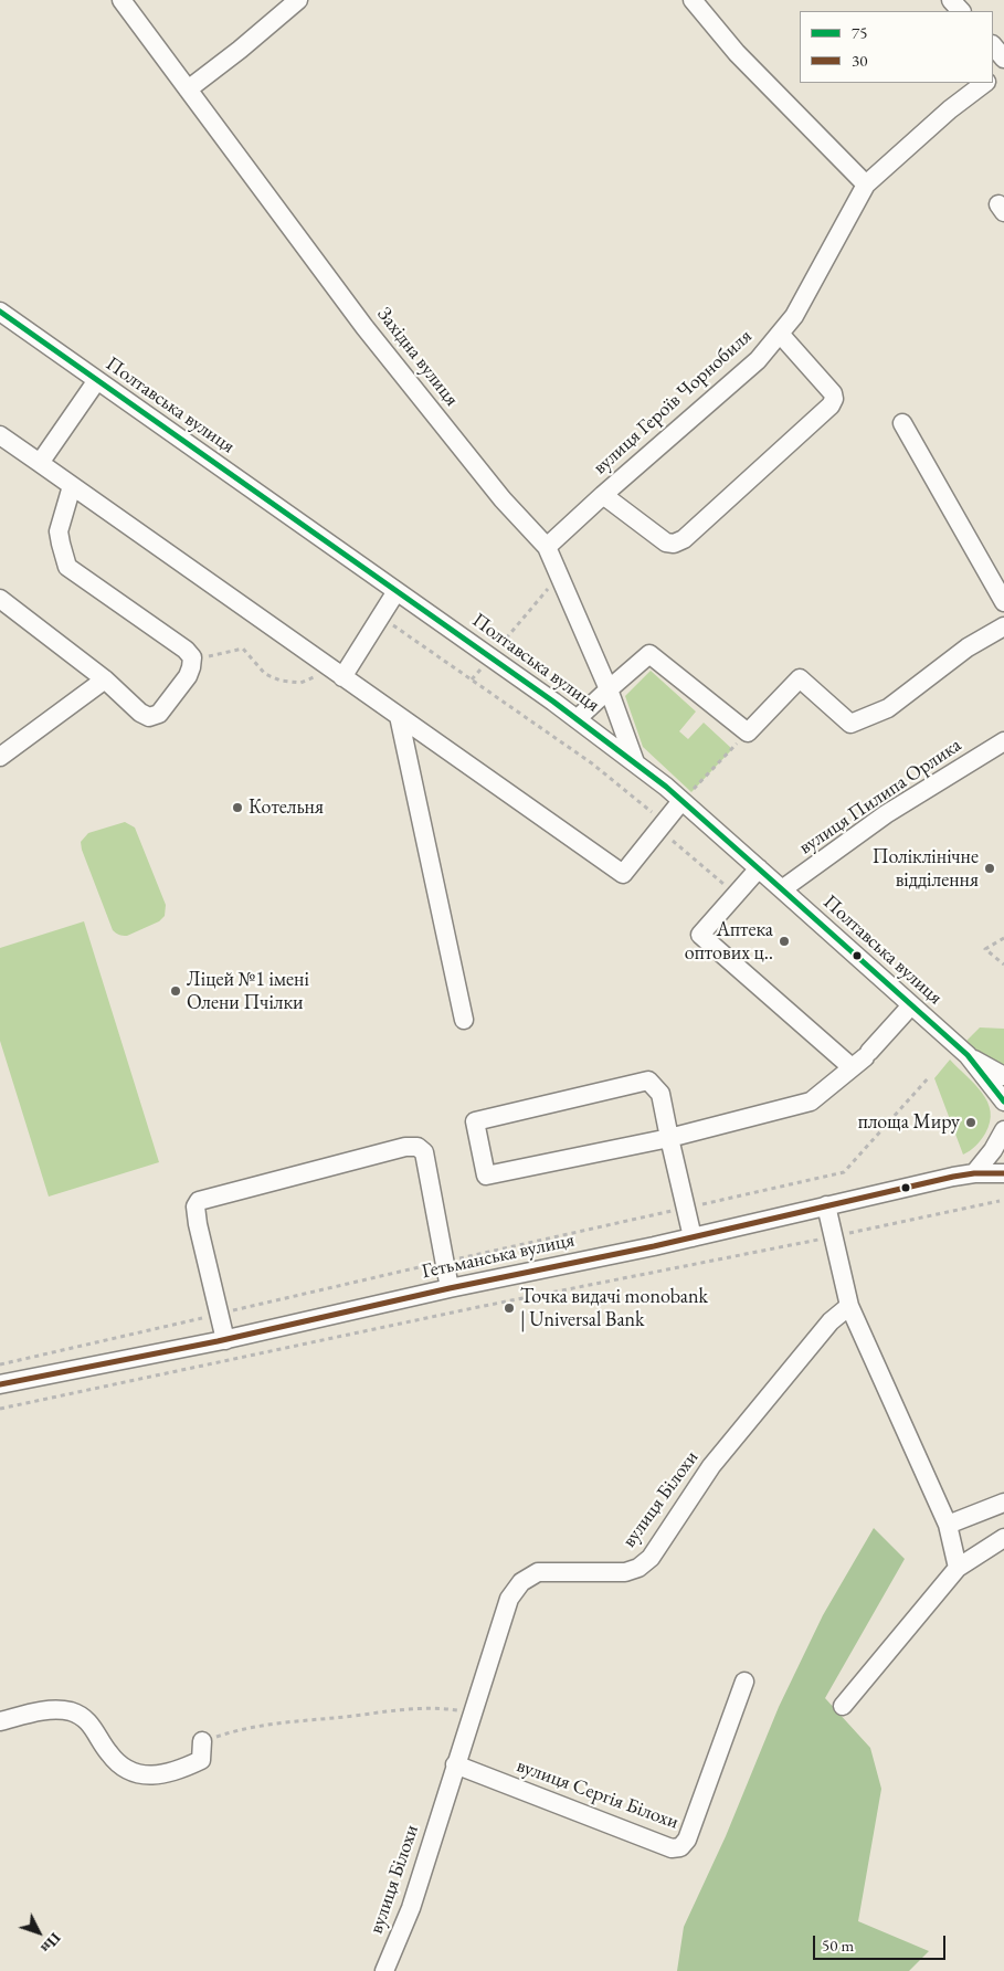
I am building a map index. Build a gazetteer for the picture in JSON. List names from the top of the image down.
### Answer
{
  "streets": {
    "street": [
      "Західна вулиця",
      "вулиця Героїв Чорнобиля",
      "Полтавська вулиця",
      "вулиця Пилипа Орлика",
      "Гетьманська вулиця",
      "вулиця Білохи",
      "вулиця Сергія Білохи"
    ]
  },
  "crossings": [
    ["Західна вулиця", "вулиця Героїв Чорнобиля"],
    ["Західна вулиця", "Полтавська вулиця"],
    ["Полтавська вулиця", "вулиця Пилипа Орлика"],
    ["вулиця Білохи", "вулиця Сергія Білохи"]
  ],
  "places": [
    "Котельня",
    "Поліклінічне відділення",
    "Аптека оптових ц‥",
    "Ліцей №1 імені Олени Пчілки",
    "площа Миру",
    "Точка видачі monobank | Universal Bank"
  ],
  "lines": ["transit line 75", "transit line 30"],
  "legend": ["75", "30"],
  "scale_bar": "50 m",
  "north": "bottom right"
}
